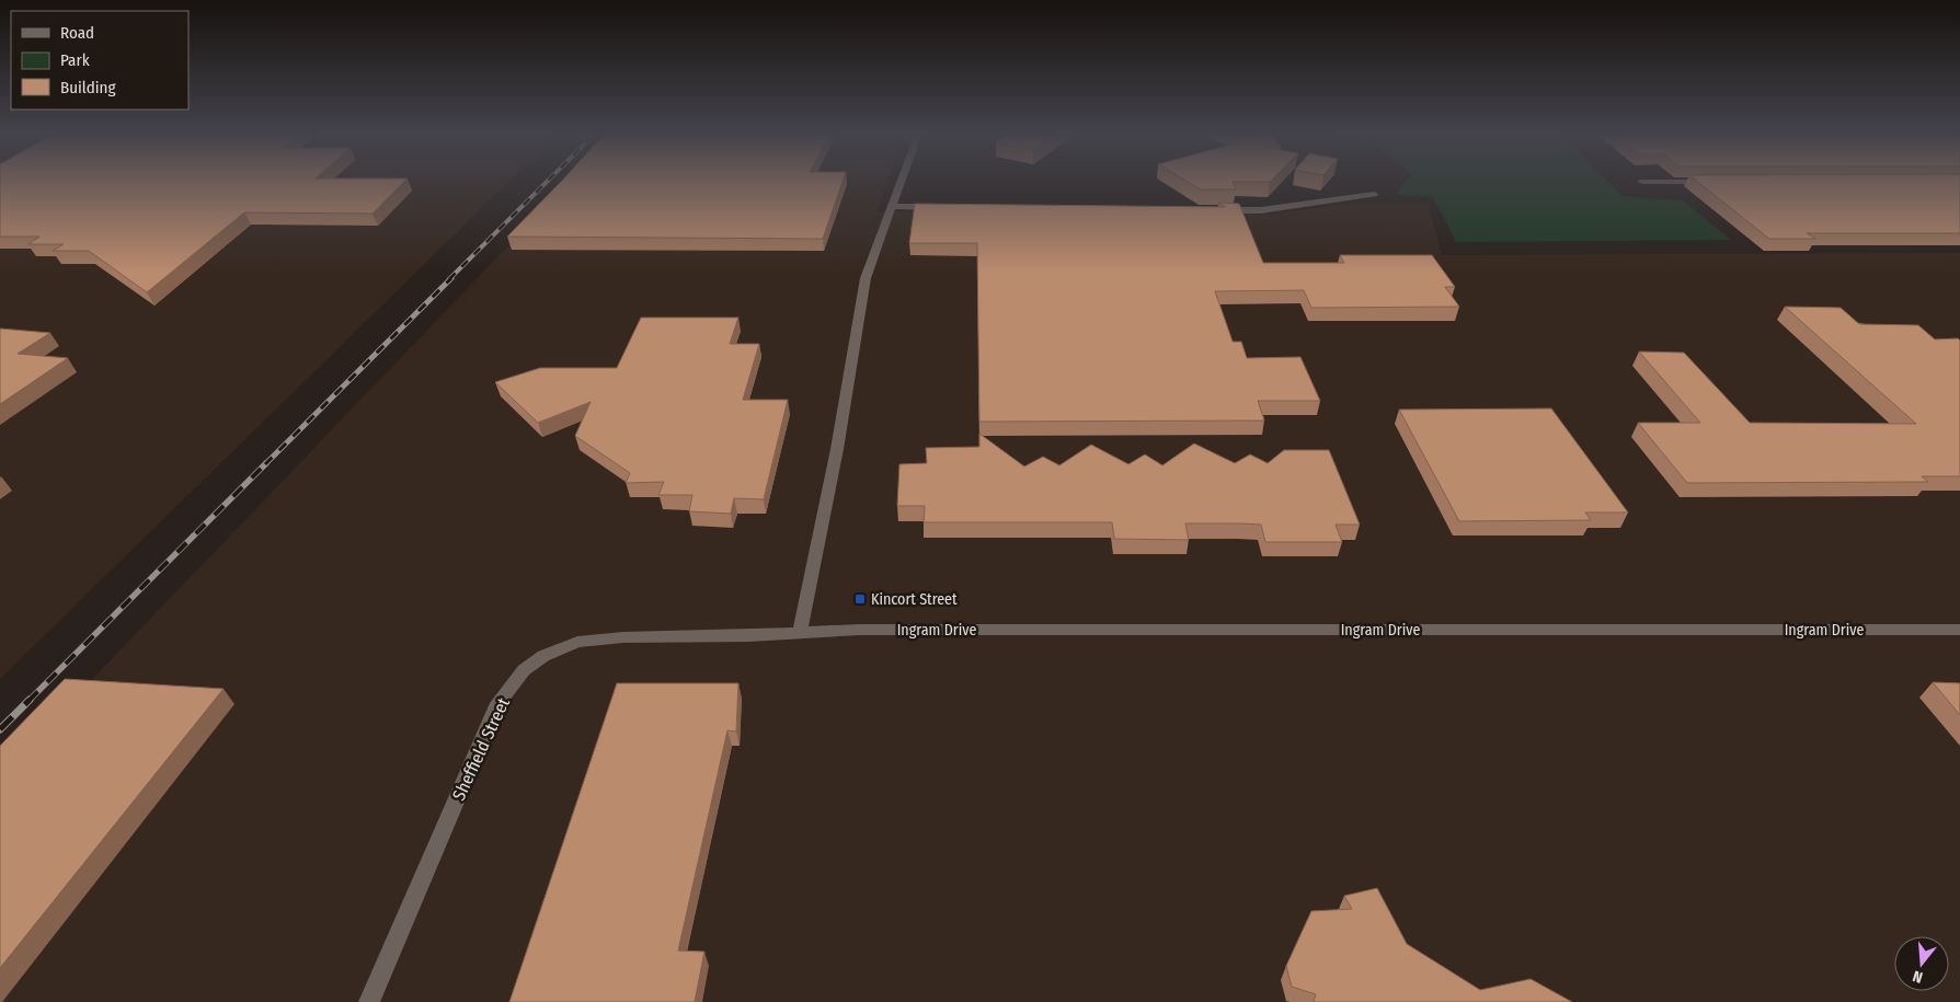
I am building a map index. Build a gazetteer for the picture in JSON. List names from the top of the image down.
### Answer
{
  "streets": {
    "street": ["Ingram Drive", "Sheffield Street"]
  },
  "crossings": [
    ["Ingram Drive", "Sheffield Street"]
  ],
  "places": {
    "transit": ["Kincort Street"]
  },
  "legend": ["Road", "Park", "Building"],
  "north": "bottom"
}
